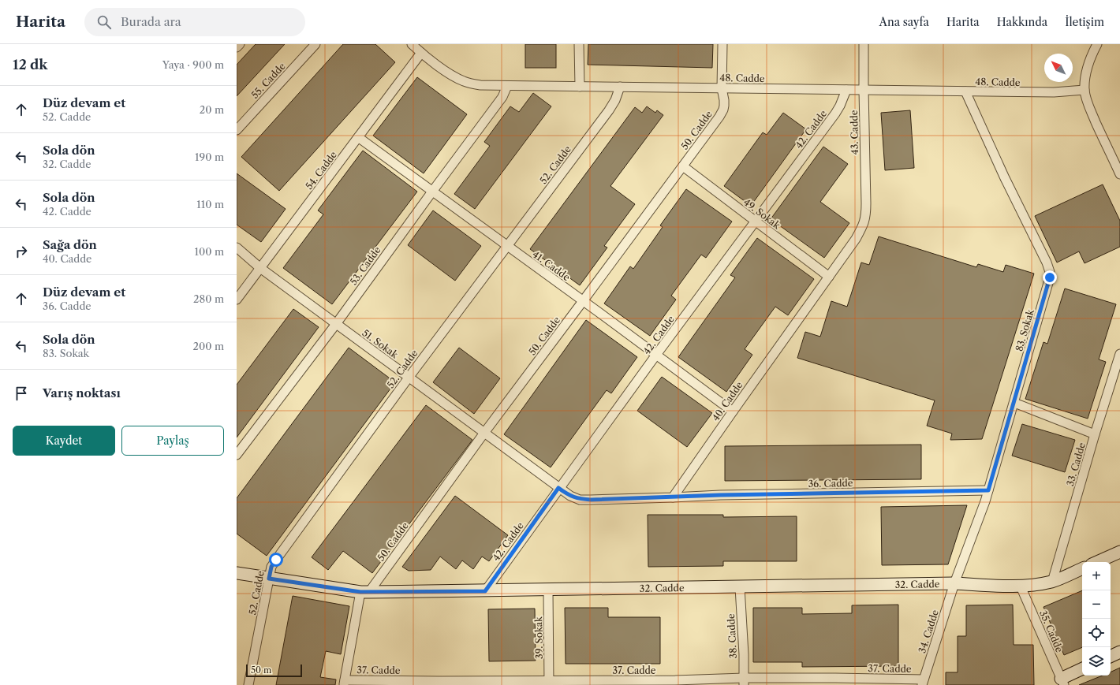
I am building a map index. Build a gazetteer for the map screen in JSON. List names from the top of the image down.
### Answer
{
  "streets": {
    "street": [
      "48. Cadde",
      "55. Cadde",
      "42. Cadde",
      "50. Cadde",
      "43. Cadde",
      "52. Cadde",
      "54. Cadde",
      "49. Sokak",
      "53. Cadde",
      "41. Cadde",
      "83. Sokak",
      "51. Sokak",
      "40. Cadde",
      "33. Cadde",
      "36. Cadde",
      "32. Cadde",
      "34. Cadde",
      "35. Cadde",
      "38. Cadde",
      "39. Sokak",
      "37. Cadde"
    ]
  },
  "crossings": [
    ["48. Cadde", "42. Cadde"],
    ["48. Cadde", "50. Cadde"],
    ["48. Cadde", "43. Cadde"],
    ["48. Cadde", "52. Cadde"],
    ["48. Cadde", "54. Cadde"],
    ["48. Cadde", "53. Cadde"],
    ["48. Cadde", "83. Sokak"],
    ["42. Cadde", "49. Sokak"],
    ["42. Cadde", "41. Cadde"],
    ["42. Cadde", "51. Sokak"],
    ["42. Cadde", "32. Cadde"],
    ["50. Cadde", "49. Sokak"],
    ["50. Cadde", "41. Cadde"],
    ["50. Cadde", "51. Sokak"],
    ["50. Cadde", "32. Cadde"],
    ["50. Cadde", "37. Cadde"],
    ["43. Cadde", "40. Cadde"],
    ["52. Cadde", "41. Cadde"],
    ["52. Cadde", "51. Sokak"],
    ["52. Cadde", "32. Cadde"],
    ["54. Cadde", "41. Cadde"],
    ["54. Cadde", "51. Sokak"],
    ["49. Sokak", "40. Cadde"],
    ["53. Cadde", "41. Cadde"],
    ["53. Cadde", "51. Sokak"],
    ["41. Cadde", "40. Cadde"],
    ["83. Sokak", "36. Cadde"],
    ["83. Sokak", "32. Cadde"],
    ["83. Sokak", "34. Cadde"],
    ["40. Cadde", "36. Cadde"],
    ["33. Cadde", "32. Cadde"],
    ["32. Cadde", "34. Cadde"],
    ["32. Cadde", "35. Cadde"],
    ["32. Cadde", "38. Cadde"],
    ["32. Cadde", "39. Sokak"],
    ["34. Cadde", "37. Cadde"],
    ["38. Cadde", "37. Cadde"],
    ["39. Sokak", "37. Cadde"]
  ],
  "scale_bar": "50 m",
  "north": "top left",
  "page": {
    "header": "Harita",
    "search": "Burada ara",
    "nav": [
      "Ana sayfa",
      "Harita",
      "Hakkında",
      "İletişim"
    ],
    "heading": ["12 dk", "Yaya · 900 m"],
    "list": [
      ["Düz devam et", "52. Cadde", "20 m"],
      ["Sola dön", "32. Cadde", "190 m"],
      ["Sola dön", "42. Cadde", "110 m"],
      ["Sağa dön", "40. Cadde", "100 m"],
      ["Düz devam et", "36. Cadde", "280 m"],
      ["Sola dön", "83. Sokak", "200 m"],
      "Varış noktası"
    ],
    "buttons": ["Kaydet", "Paylaş"],
    "map_buttons": ["+", "−"],
    "scale": "50 m"
  }
}
